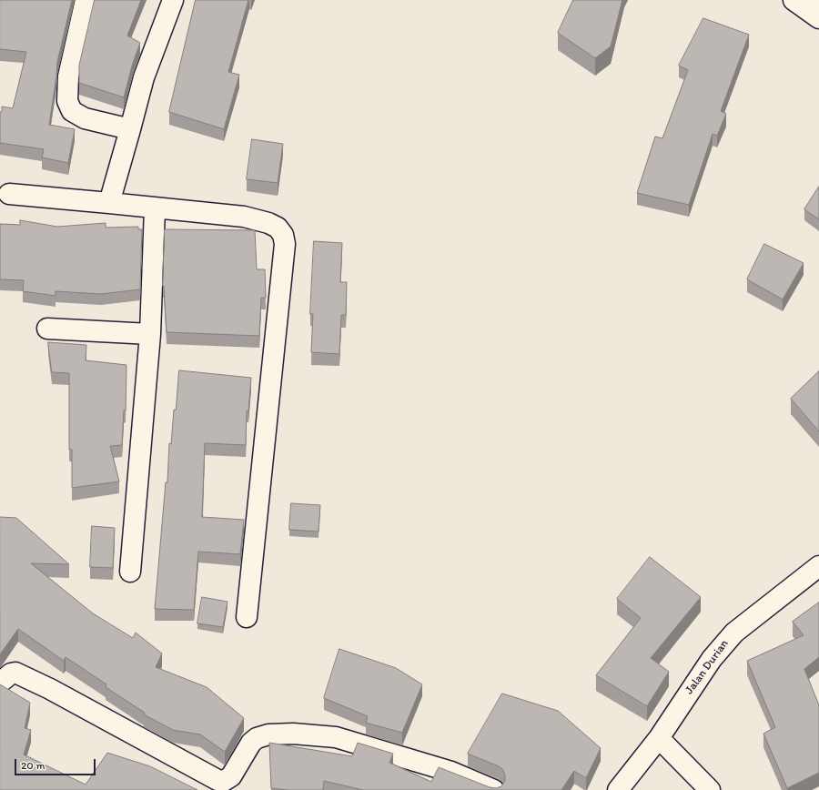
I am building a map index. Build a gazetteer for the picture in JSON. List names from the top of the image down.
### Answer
{
  "streets": {
    "street": ["Jalan Durian"]
  },
  "scale_bar": "20 m"
}
